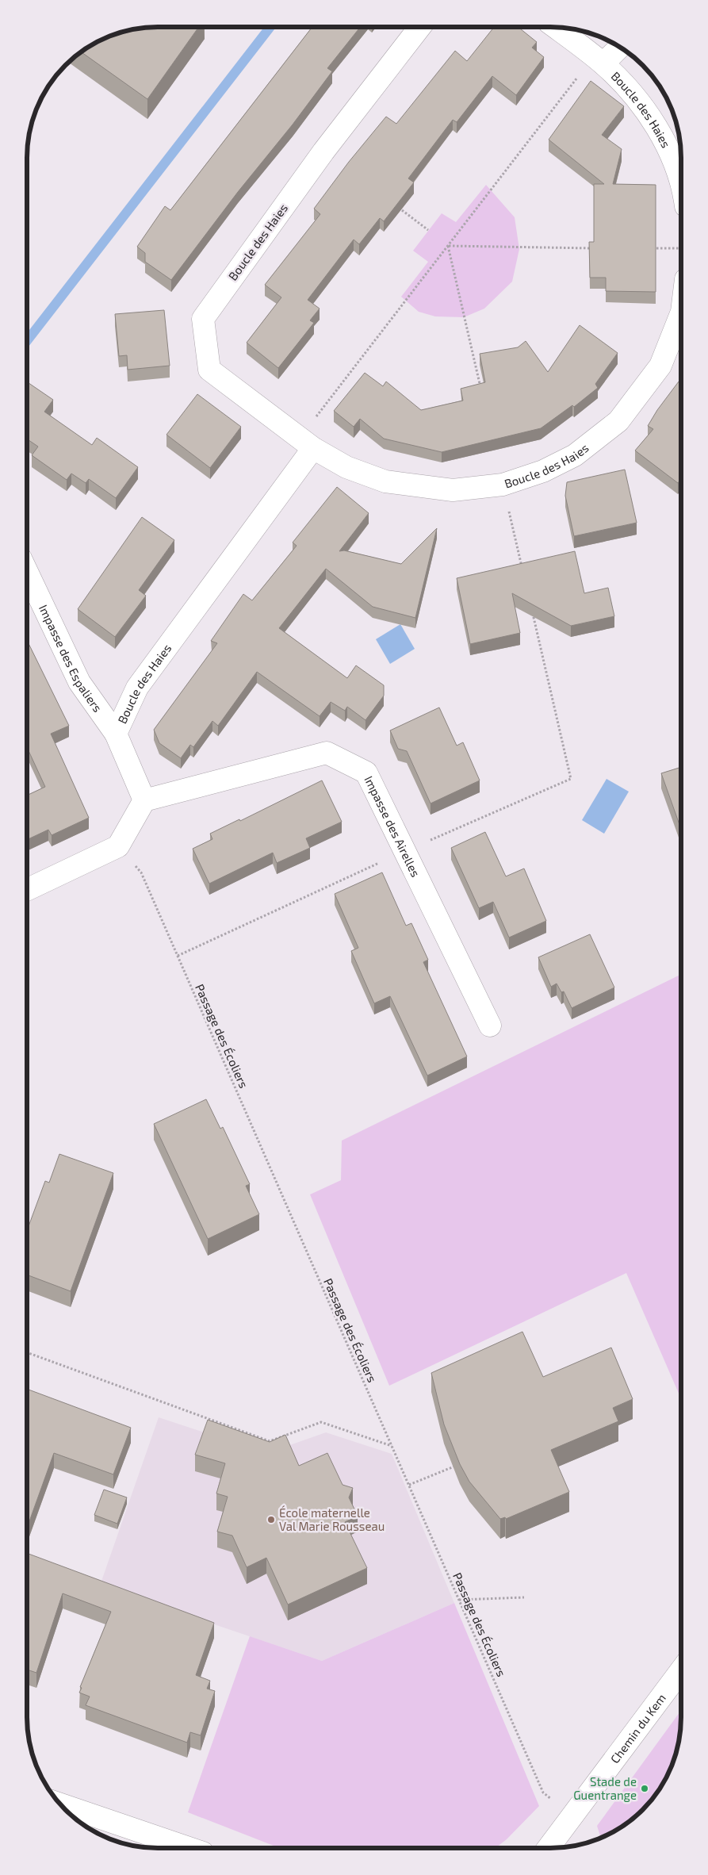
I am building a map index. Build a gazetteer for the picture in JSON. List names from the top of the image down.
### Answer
{
  "streets": {
    "street": [
      "Boucle des Haies",
      "Impasse des Espaliers",
      "Impasse des Airelles",
      "Chemin du Kem"
    ],
    "path": ["Passage des Écoliers"]
  },
  "crossings": [
    ["Boucle des Haies", "Impasse des Espaliers"],
    ["Boucle des Haies", "Impasse des Airelles"],
    ["Passage des Écoliers", "Chemin du Kem"]
  ],
  "places": ["École maternelle Val Marie Rousseau", "Stade de Guentrange"]
}
